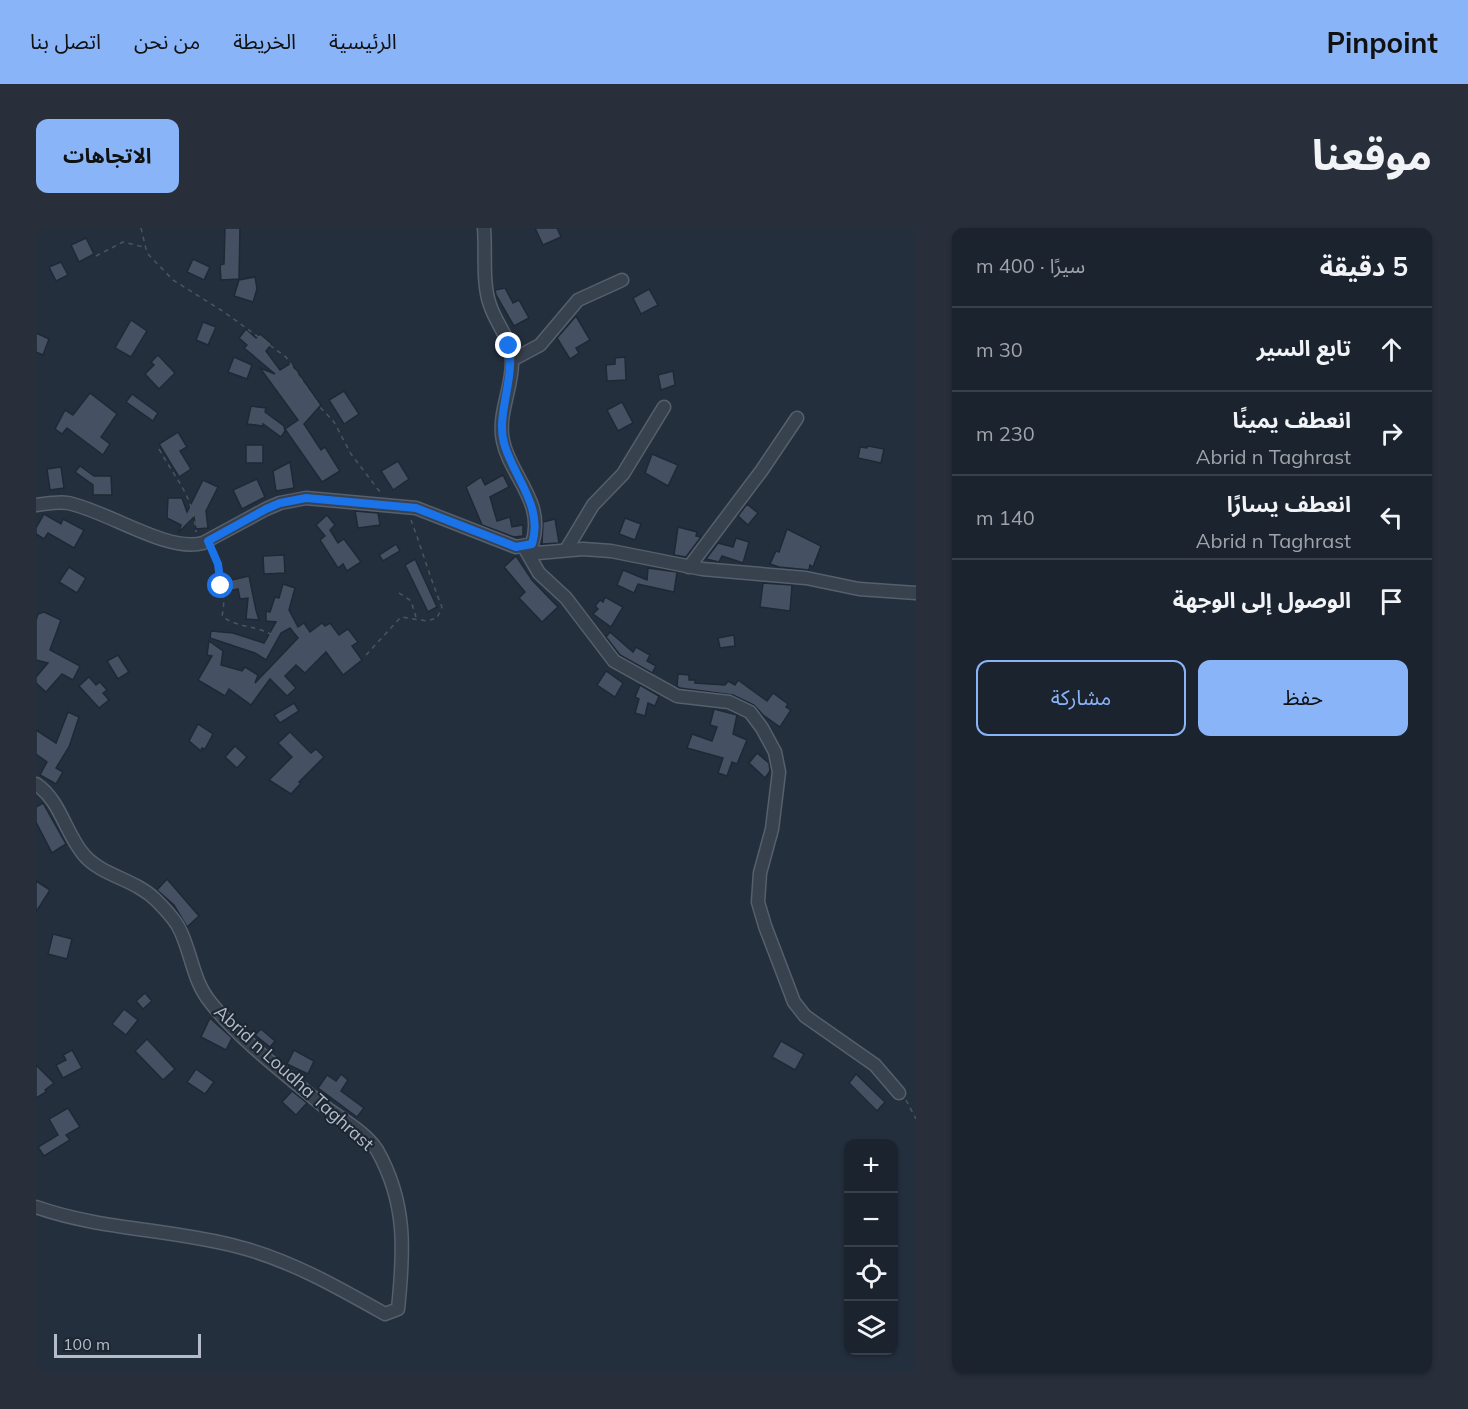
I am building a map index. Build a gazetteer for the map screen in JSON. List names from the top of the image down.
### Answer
{
  "streets": {
    "street": ["Abrid n Loudha Taghrast"]
  },
  "scale_bar": "100 m",
  "page": {
    "header": "Pinpoint",
    "nav": [
      "الرئيسية",
      "الخريطة",
      "من نحن",
      "اتصل بنا"
    ],
    "title": "موقعنا",
    "buttons": [
      "الاتجاهات",
      ["حفظ", "مشاركة"]
    ],
    "heading": ["5 دقيقة", "سيرًا · 400 m"],
    "list": [
      ["تابع السير", "30 m"],
      ["انعطف يمينًا", "Abrid n Taghrast", "230 m"],
      ["انعطف يسارًا", "Abrid n Taghrast", "140 m"],
      "الوصول إلى الوجهة"
    ],
    "map_buttons": ["+", "−"],
    "scale": "100 m"
  }
}
